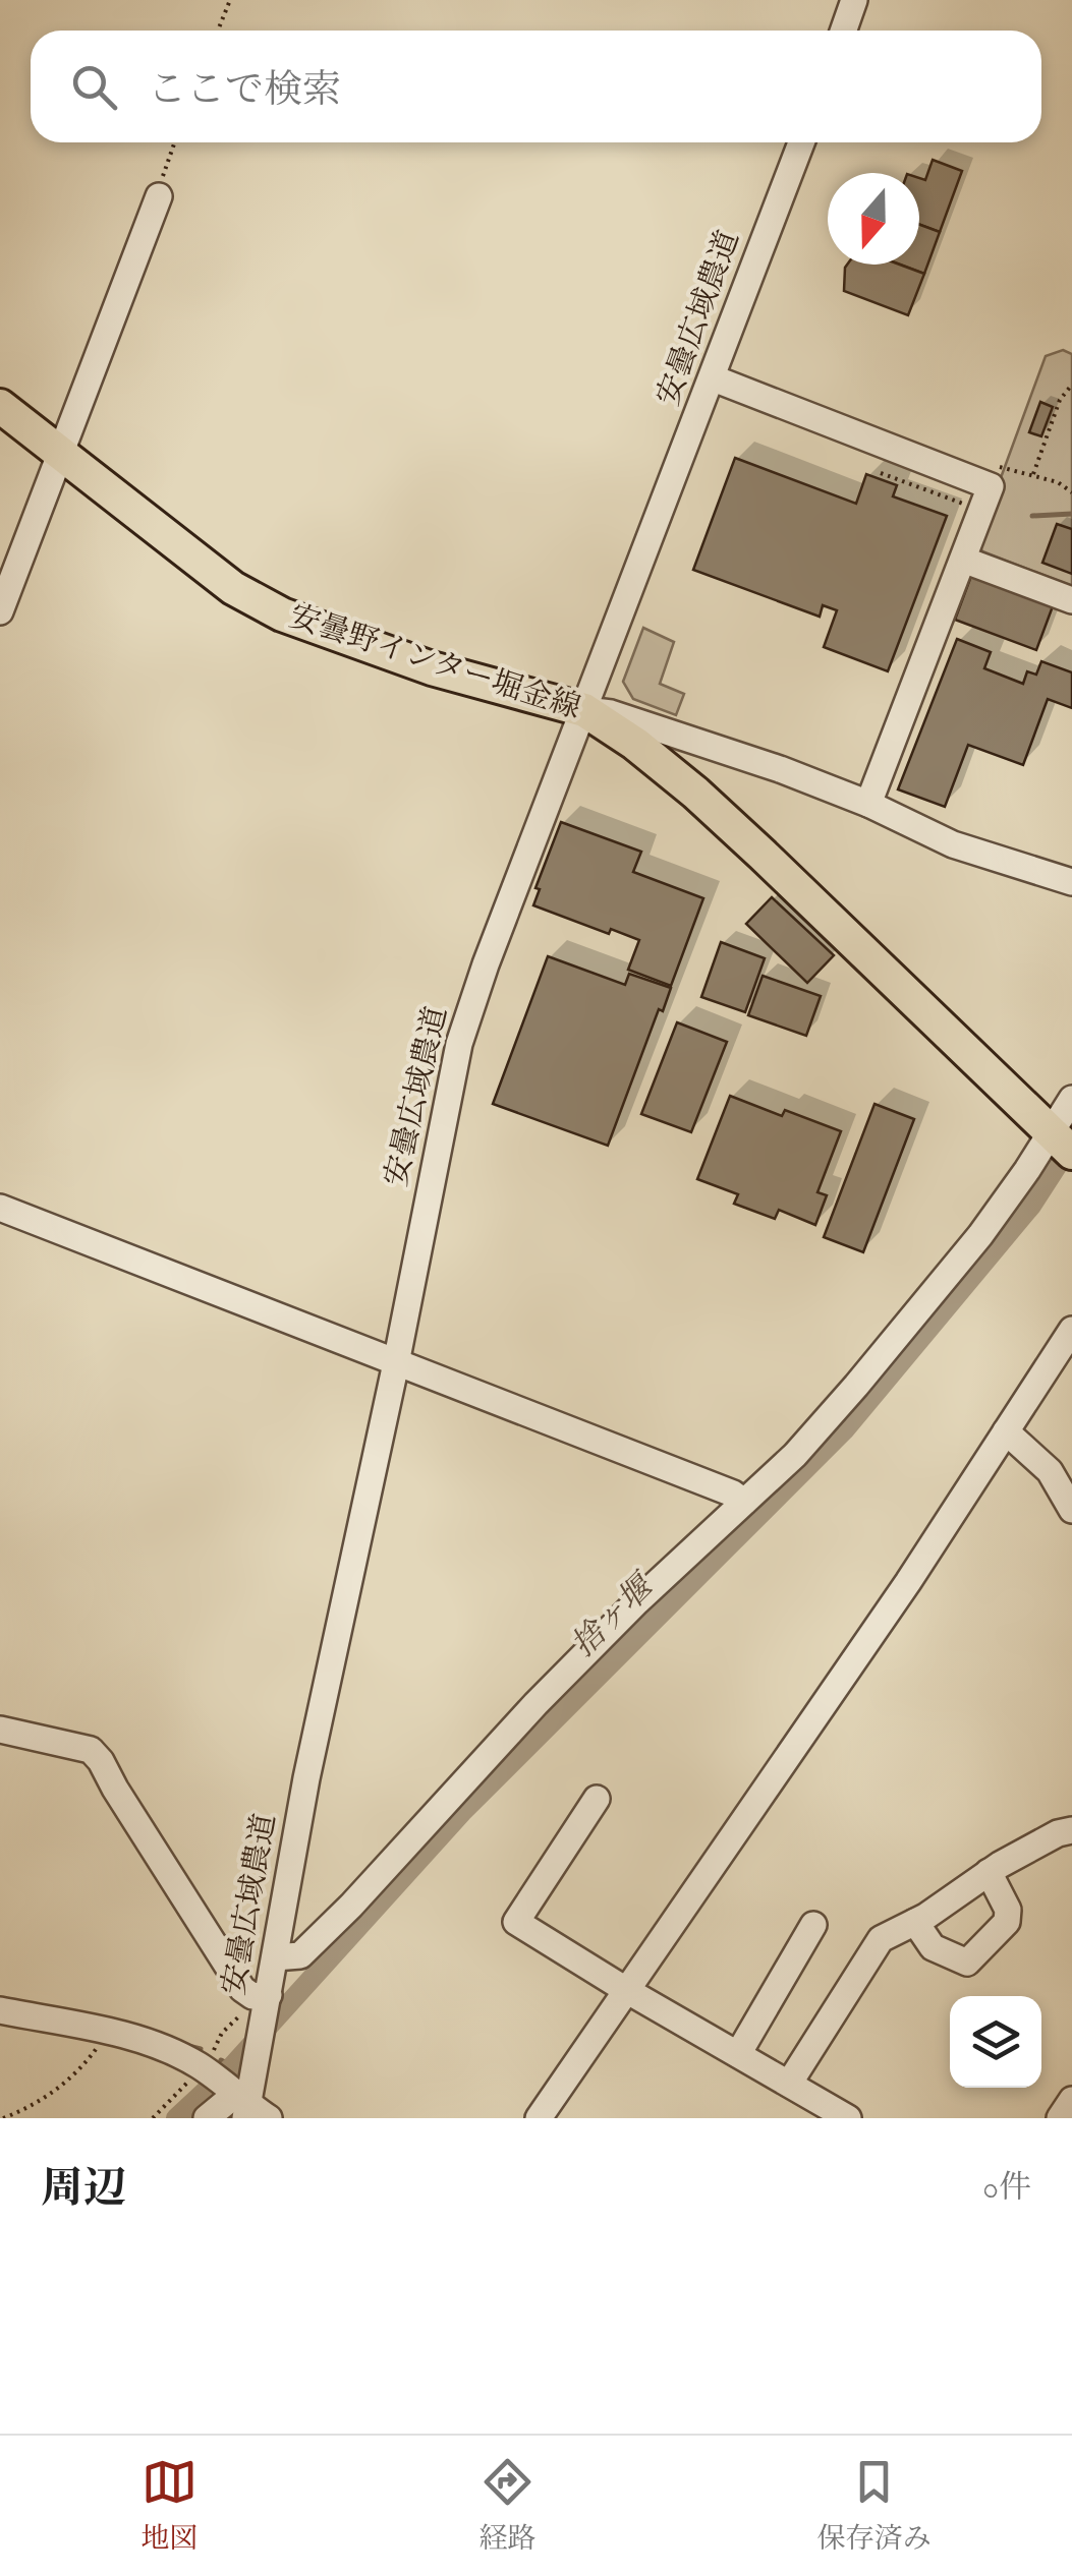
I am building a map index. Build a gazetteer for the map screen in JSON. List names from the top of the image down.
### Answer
{
  "streets": {
    "main road": ["安曇野インター堀金線"],
    "street": ["安曇広域農道"]
  },
  "crossings": [
    ["安曇広域農道", "安曇野インター堀金線"]
  ],
  "water": ["捨ヶ堰"],
  "north": "bottom",
  "page": {
    "search": "ここで検索",
    "heading": ["周辺", "0件"],
    "nav": ["地図", "経路", "保存済み"]
  }
}
